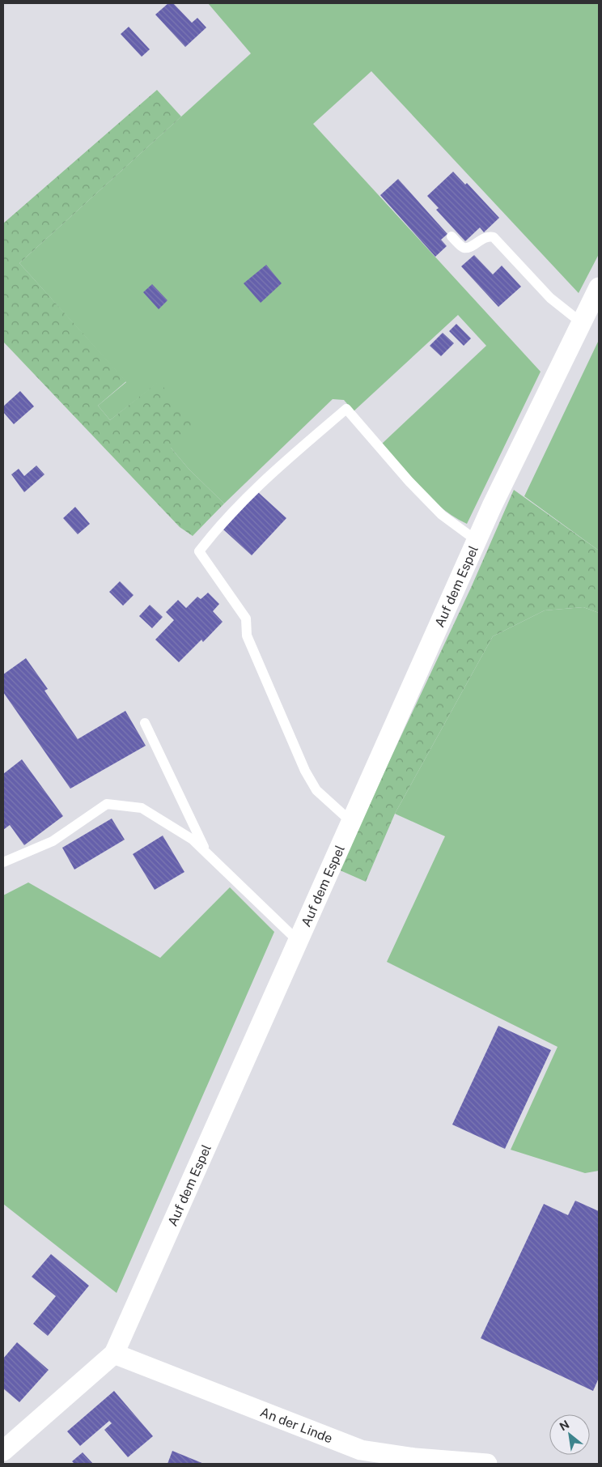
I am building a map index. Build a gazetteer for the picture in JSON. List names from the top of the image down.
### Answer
{
  "streets": {
    "street": ["Auf dem Espel", "An der Linde"]
  },
  "crossings": [
    ["Auf dem Espel", "An der Linde"]
  ],
  "north": "top left"
}
